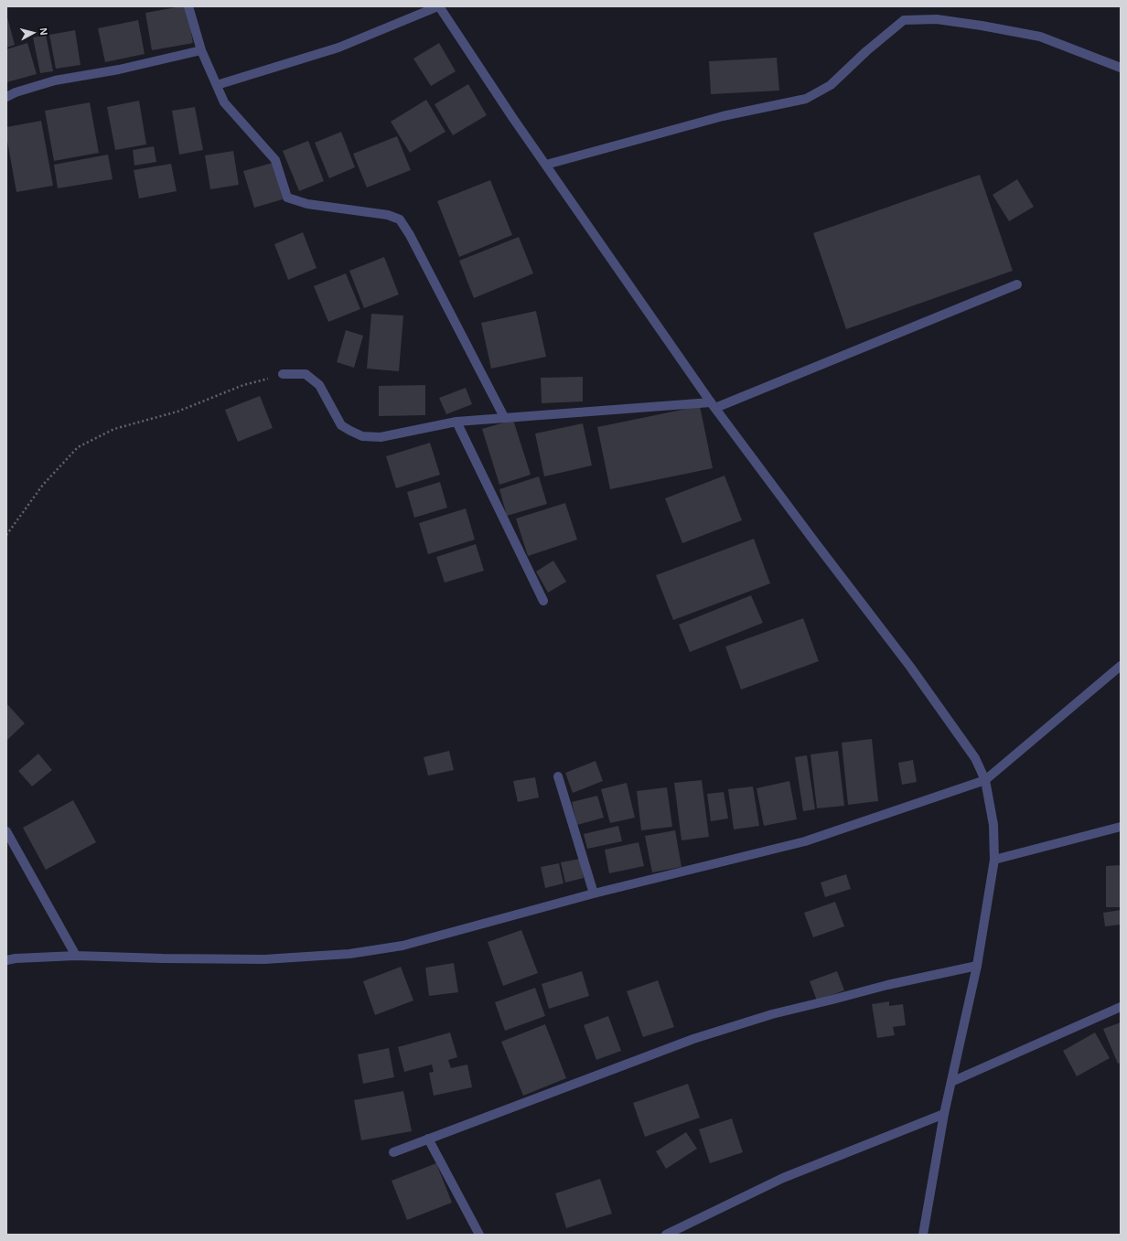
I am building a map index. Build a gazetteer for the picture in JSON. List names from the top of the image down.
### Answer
{
  "north": "right"
}
